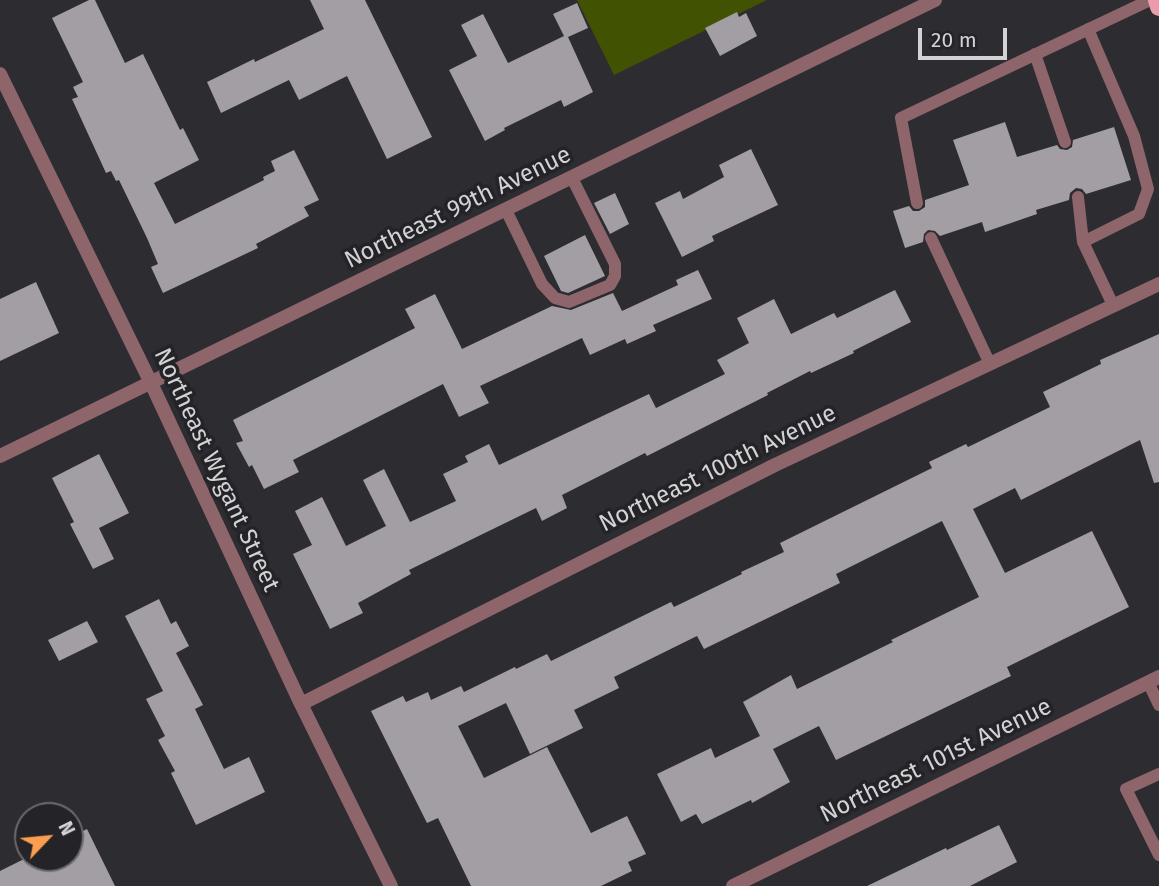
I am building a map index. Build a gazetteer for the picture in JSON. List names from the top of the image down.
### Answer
{
  "streets": {
    "street": [
      "Northeast 99th Avenue",
      "Northeast 100th Avenue",
      "Northeast Wygant Street",
      "Northeast 101st Avenue"
    ]
  },
  "crossings": [
    ["Northeast 99th Avenue", "Northeast Wygant Street"],
    ["Northeast 100th Avenue", "Northeast Wygant Street"]
  ],
  "scale_bar": "20 m",
  "north": "top right"
}
